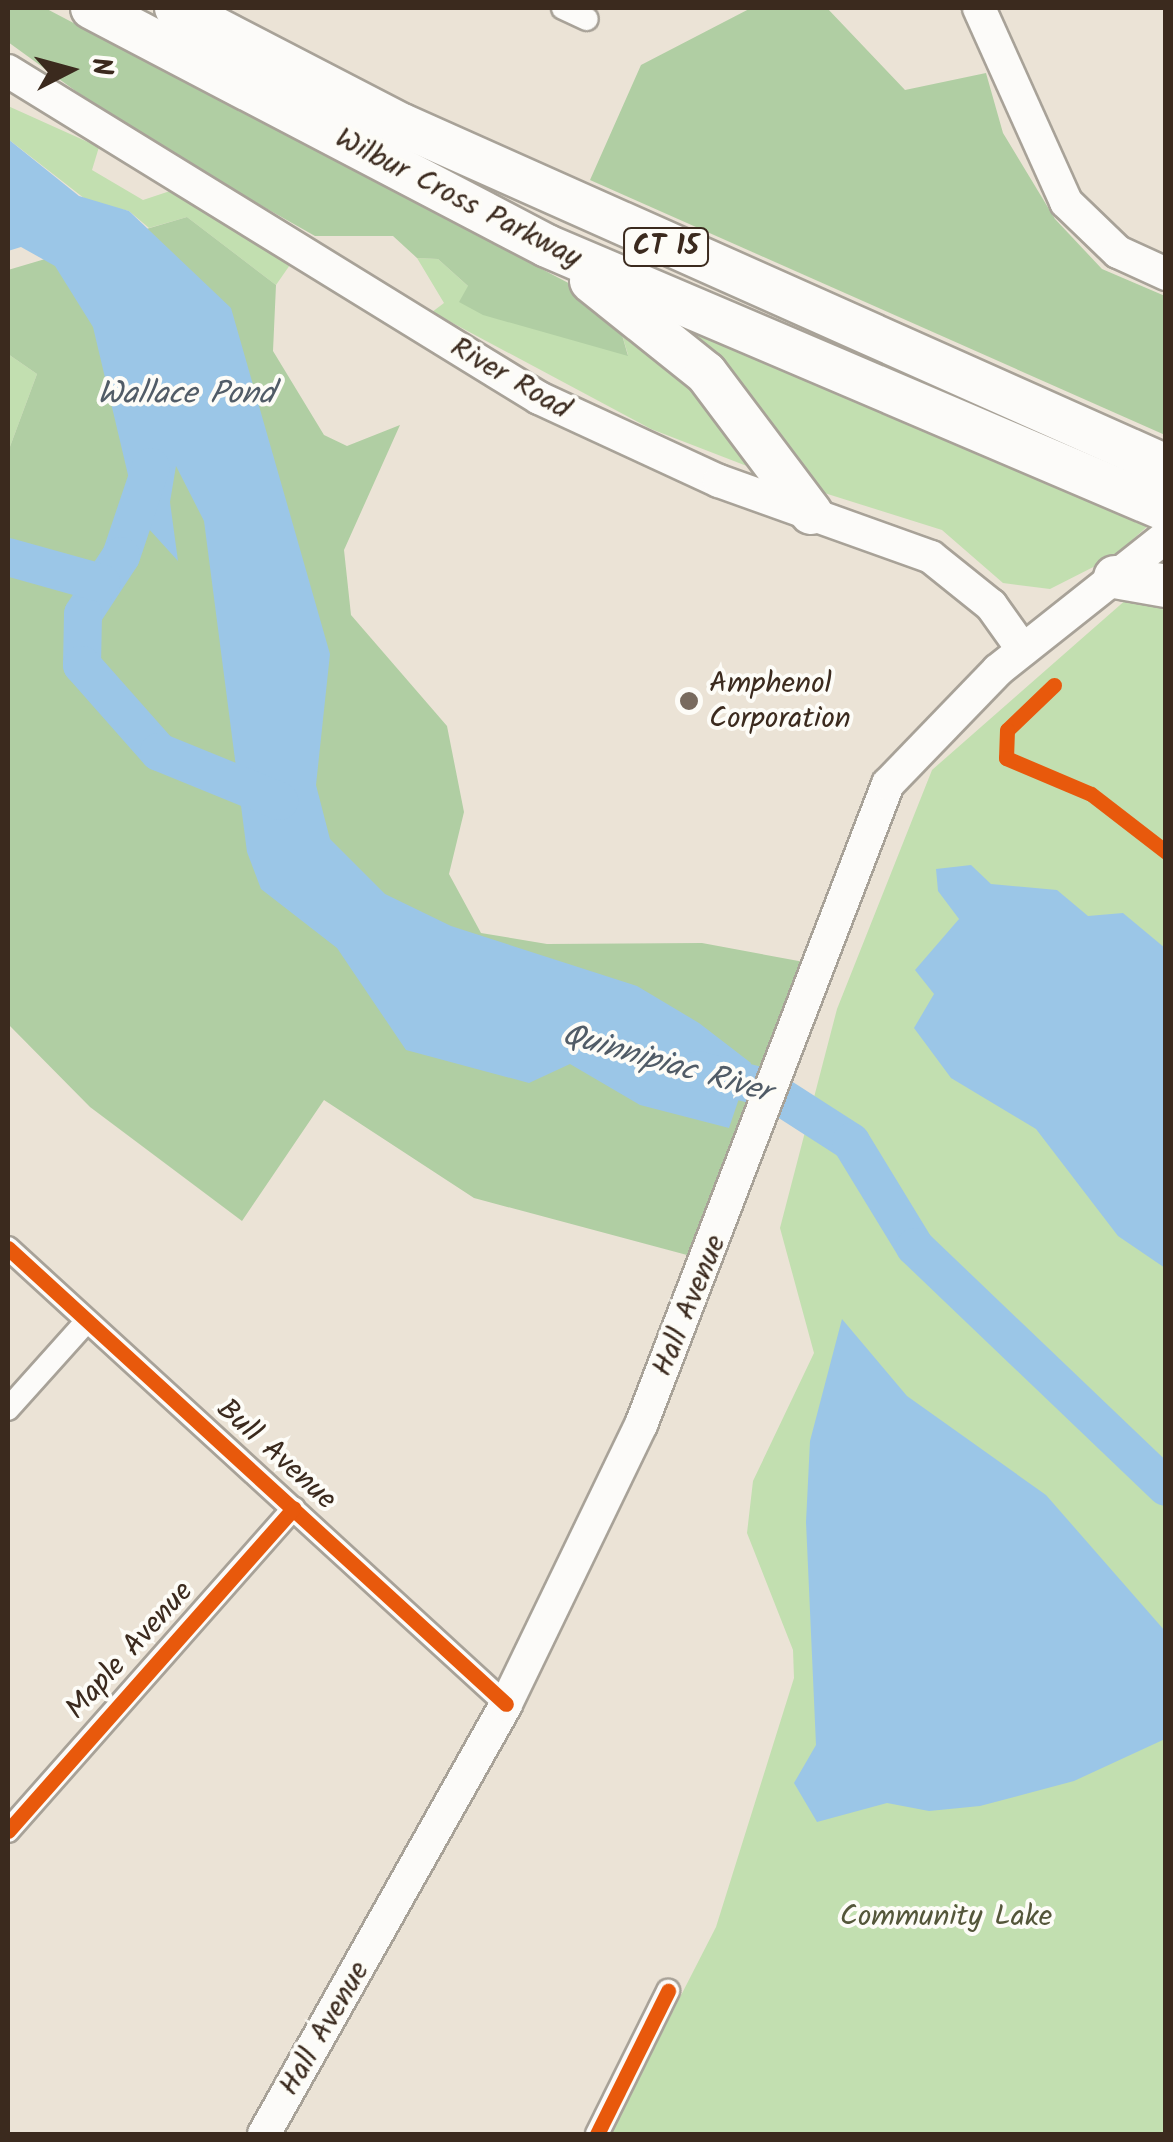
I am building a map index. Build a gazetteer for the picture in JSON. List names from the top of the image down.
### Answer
{
  "streets": {
    "highway": ["Wilbur Cross Parkway", "CT 15"],
    "main road": ["River Road", "Hall Avenue"],
    "street": ["Bull Avenue", "Maple Avenue"]
  },
  "crossings": [
    ["River Road", "Hall Avenue"],
    ["Hall Avenue", "Bull Avenue"],
    ["Bull Avenue", "Maple Avenue"]
  ],
  "water": ["Wallace Pond", "Quinnipiac River"],
  "parks": ["Community Lake"],
  "places": ["Amphenol Corporation"],
  "north": "right"
}
